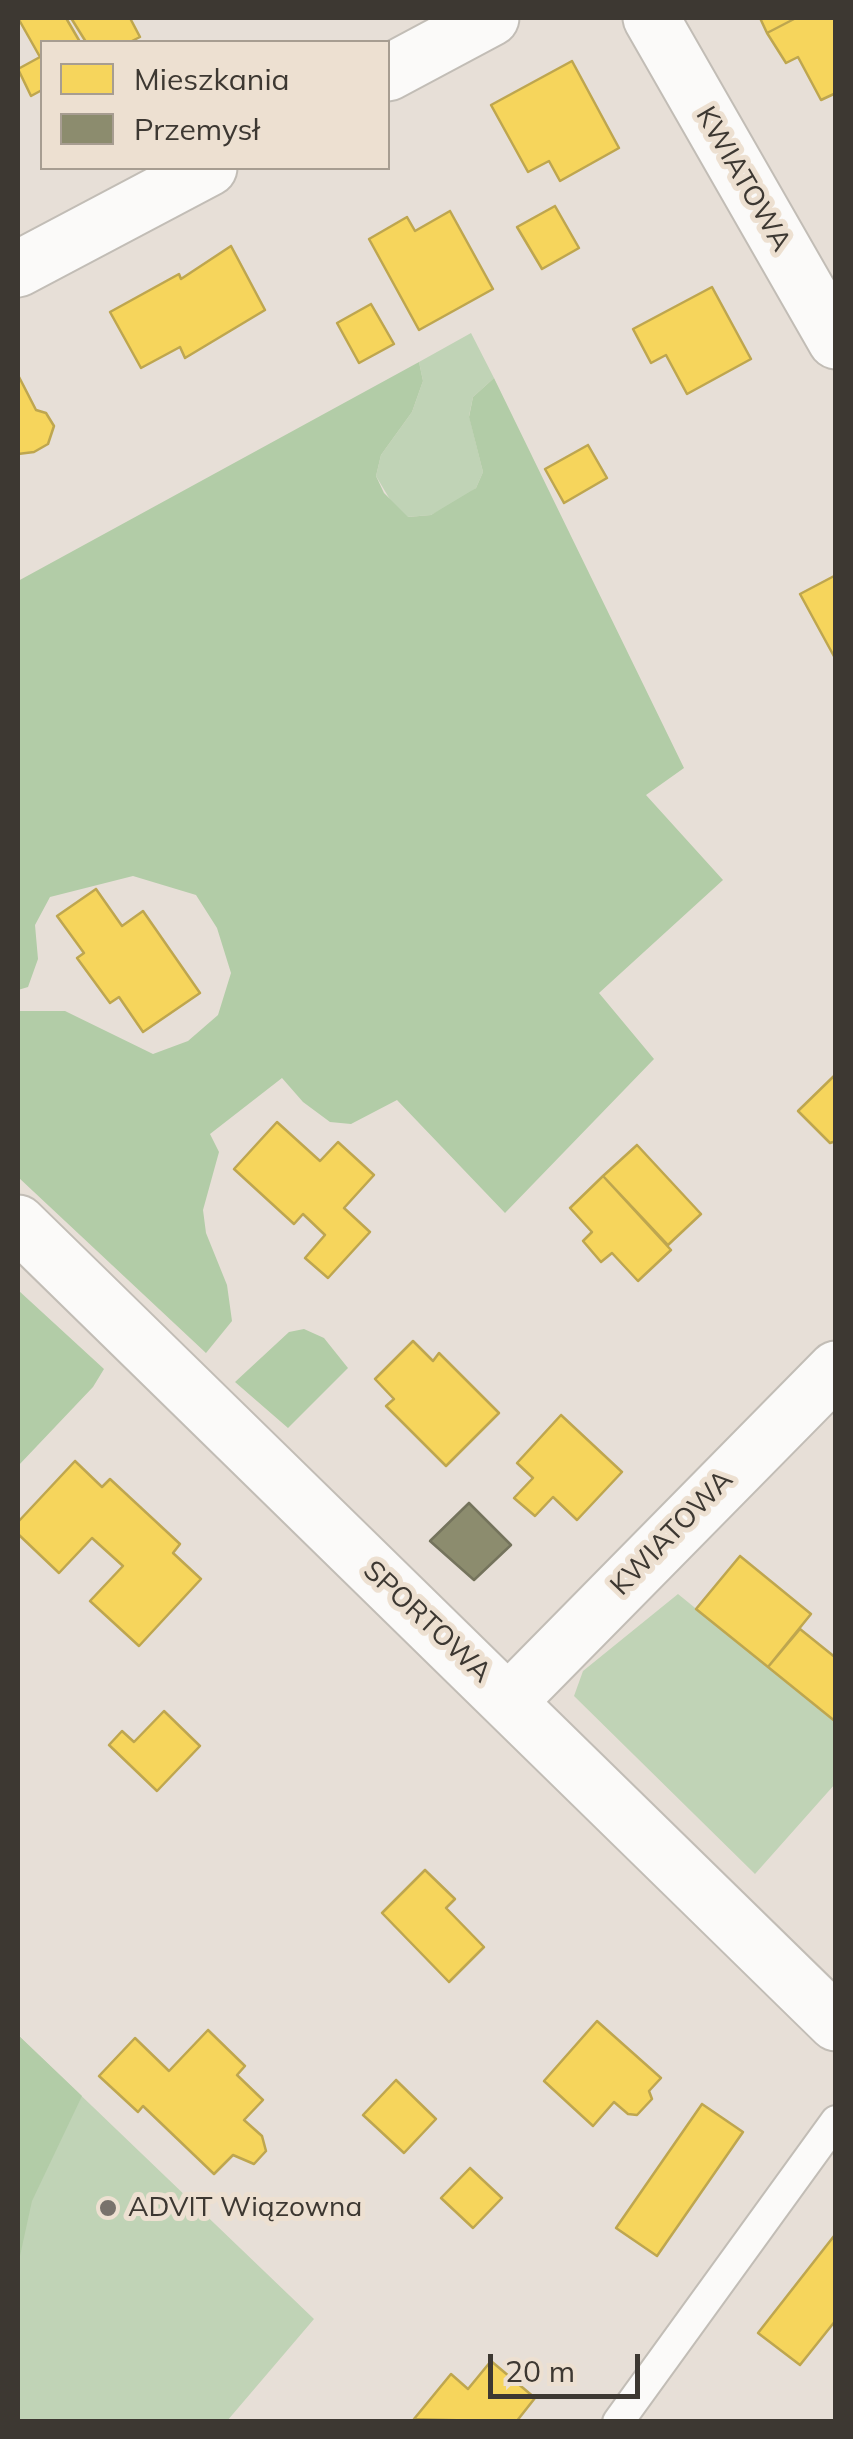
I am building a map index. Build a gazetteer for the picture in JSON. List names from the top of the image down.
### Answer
{
  "streets": {
    "street": ["KWIATOWA", "SPORTOWA"]
  },
  "crossings": [
    ["KWIATOWA", "SPORTOWA"]
  ],
  "places": ["ADVIT Wiązowna"],
  "legend": ["Mieszkania", "Przemysł"],
  "scale_bar": "20 m"
}
